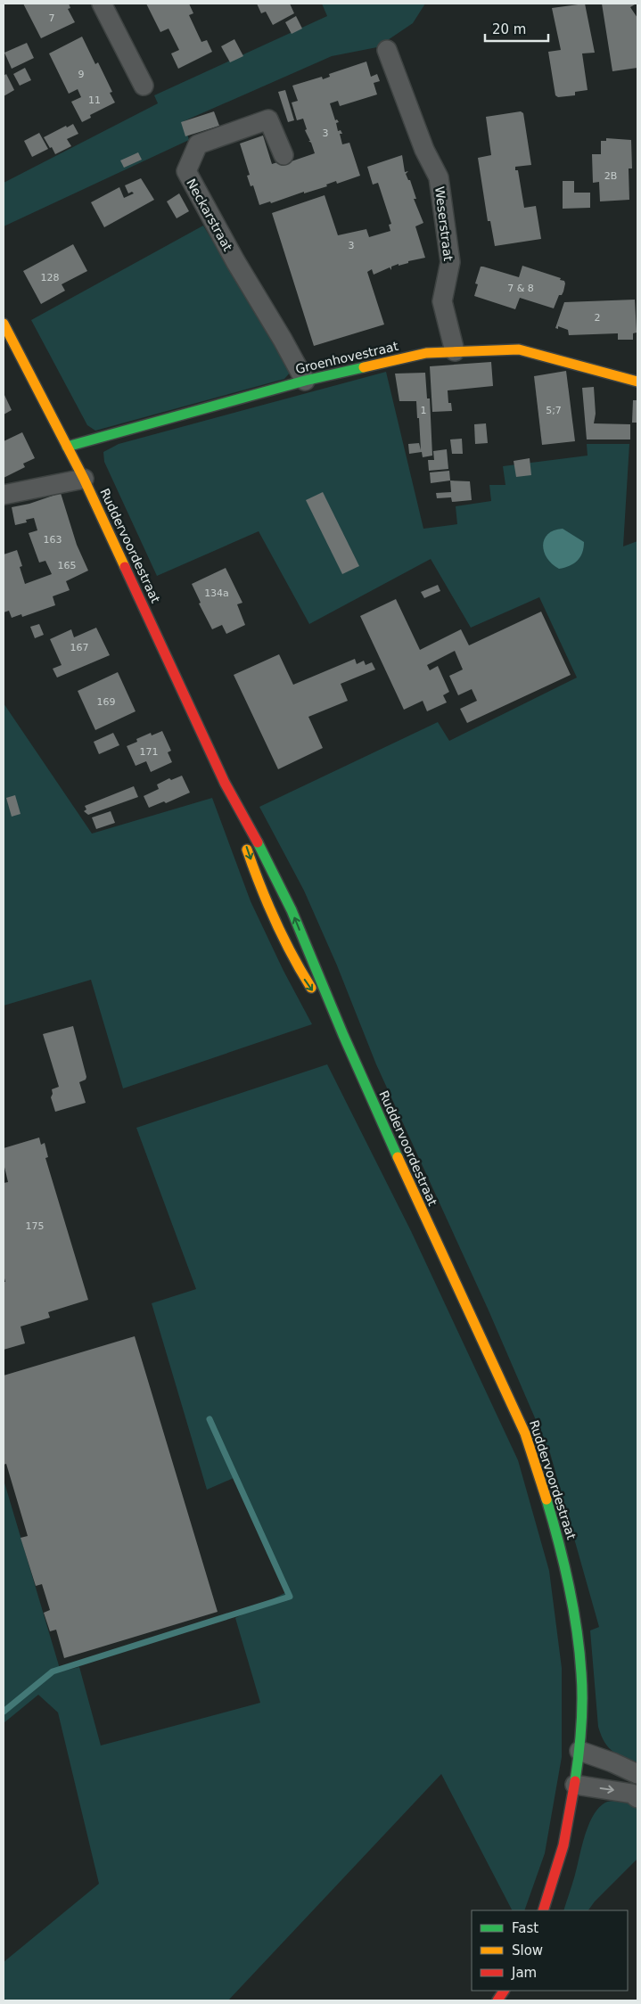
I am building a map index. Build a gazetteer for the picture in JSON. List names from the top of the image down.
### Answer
{
  "streets": {
    "street": [
      "Neckarstraat",
      "Weserstraat",
      "Groenhovestraat",
      "Ruddervoordestraat"
    ]
  },
  "crossings": [
    ["Neckarstraat", "Groenhovestraat"],
    ["Weserstraat", "Groenhovestraat"],
    ["Groenhovestraat", "Ruddervoordestraat"]
  ],
  "house_numbers": [
    "7",
    "9",
    "11",
    "3",
    "2B",
    "3",
    "128",
    "7 & 8",
    "2",
    "1",
    "5;7",
    "163",
    "165",
    "134a",
    "167",
    "169",
    "171",
    "175"
  ],
  "legend": ["Fast", "Slow", "Jam"],
  "scale_bar": "20 m"
}
